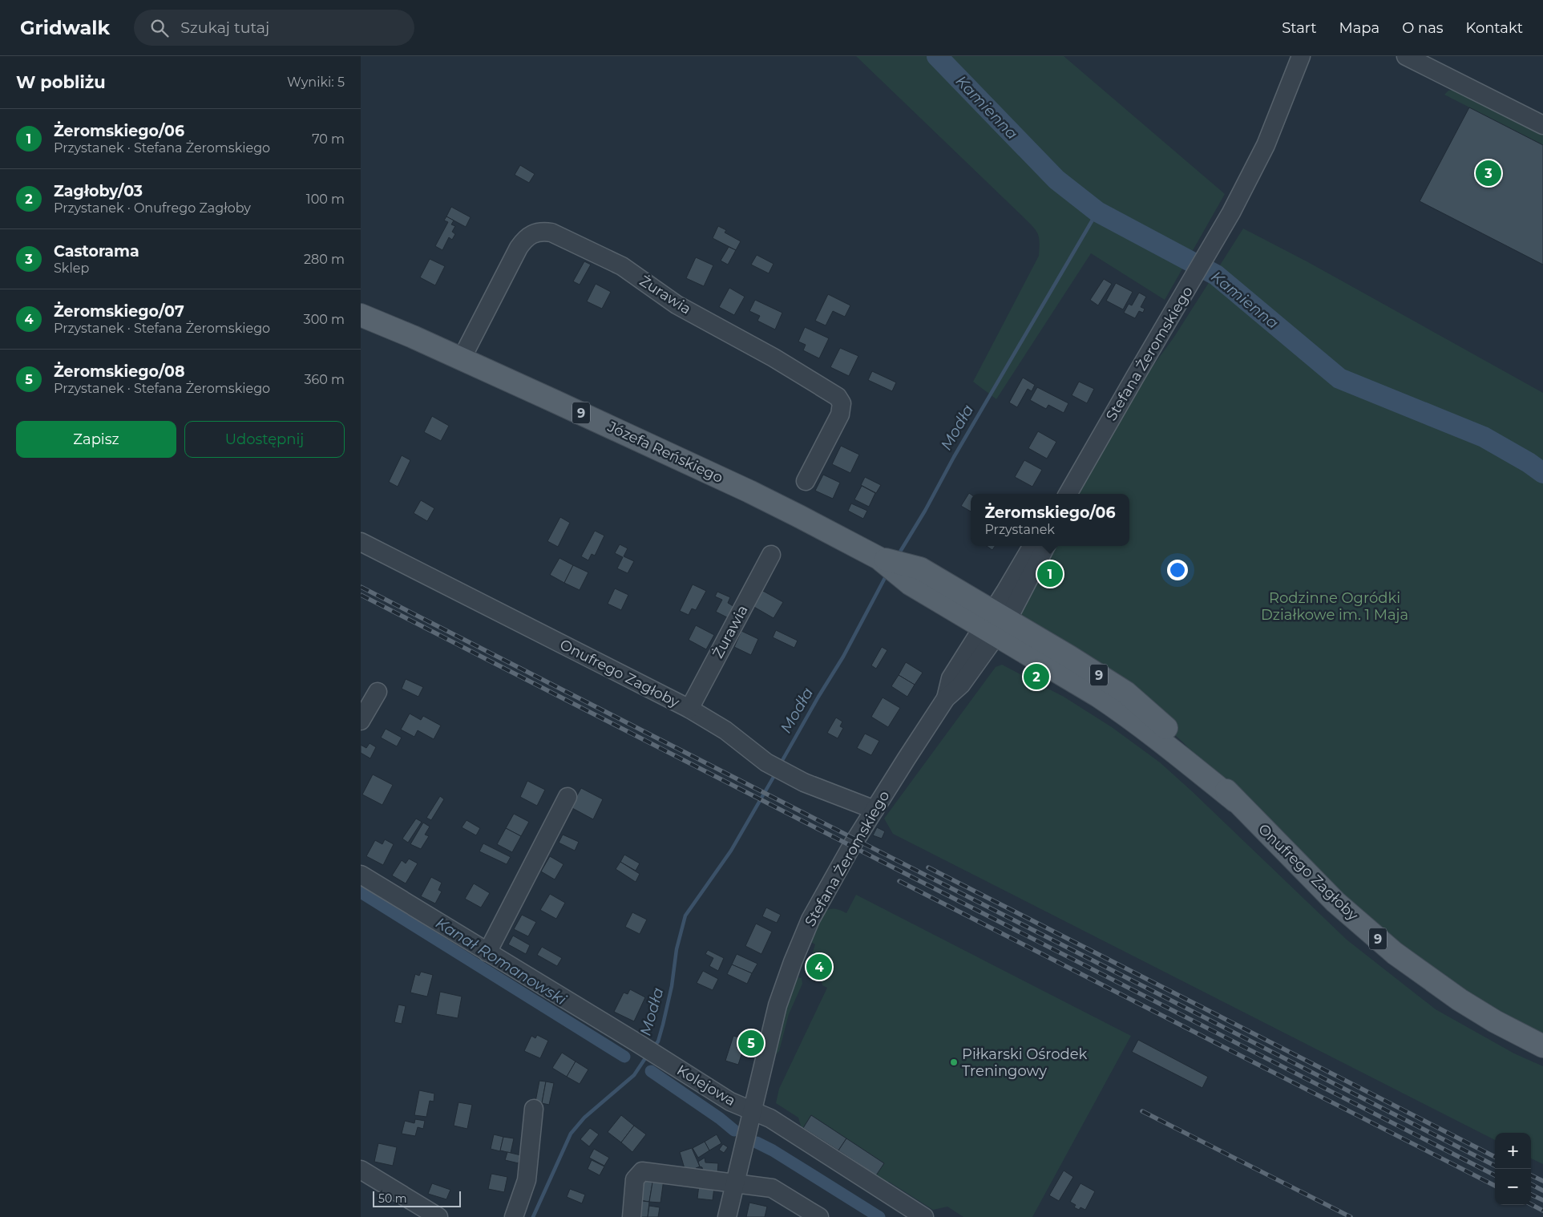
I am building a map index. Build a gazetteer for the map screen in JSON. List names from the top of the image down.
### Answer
{
  "streets": {
    "main road": ["9", "Józefa Reńskiego", "Onufrego Zagłoby"],
    "street": ["Żurawia", "Stefana Żeromskiego", "Kolejowa"]
  },
  "crossings": [
    ["Żurawia", "Józefa Reńskiego"],
    ["Żurawia", "Onufrego Zagłoby"],
    ["Stefana Żeromskiego", "Józefa Reńskiego"],
    ["Stefana Żeromskiego", "Onufrego Zagłoby"],
    ["Stefana Żeromskiego", "Kolejowa"],
    ["Józefa Reńskiego", "Onufrego Zagłoby"]
  ],
  "water": ["Kamienna", "Modła", "Kanał Romanowski"],
  "parks": ["Rodzinne Ogródki Działkowe im. 1 Maja"],
  "places": ["Piłkarski Ośrodek Treningowy"],
  "scale_bar": "50 m",
  "page": {
    "header": "Gridwalk",
    "search": "Szukaj tutaj",
    "nav": [
      "Start",
      "Mapa",
      "O nas",
      "Kontakt"
    ],
    "heading": ["W pobliżu", "Wyniki: 5"],
    "list": [
      {
        "mark": "1",
        "name": "Żeromskiego/06",
        "note": "Przystanek · Stefana Żeromskiego",
        "value": "70 m"
      },
      {
        "mark": "2",
        "name": "Zagłoby/03",
        "note": "Przystanek · Onufrego Zagłoby",
        "value": "100 m"
      },
      {
        "mark": "3",
        "name": "Castorama",
        "note": "Sklep",
        "value": "280 m"
      },
      {
        "mark": "4",
        "name": "Żeromskiego/07",
        "note": "Przystanek · Stefana Żeromskiego",
        "value": "300 m"
      },
      {
        "mark": "5",
        "name": "Żeromskiego/08",
        "note": "Przystanek · Stefana Żeromskiego",
        "value": "360 m"
      }
    ],
    "pins": [
      "3",
      "1",
      "2",
      "4",
      "5"
    ],
    "buttons": ["Zapisz", "Udostępnij"],
    "popup": ["Żeromskiego/06", "Przystanek"],
    "map_buttons": ["+", "−"],
    "scale": "50 m"
  }
}
